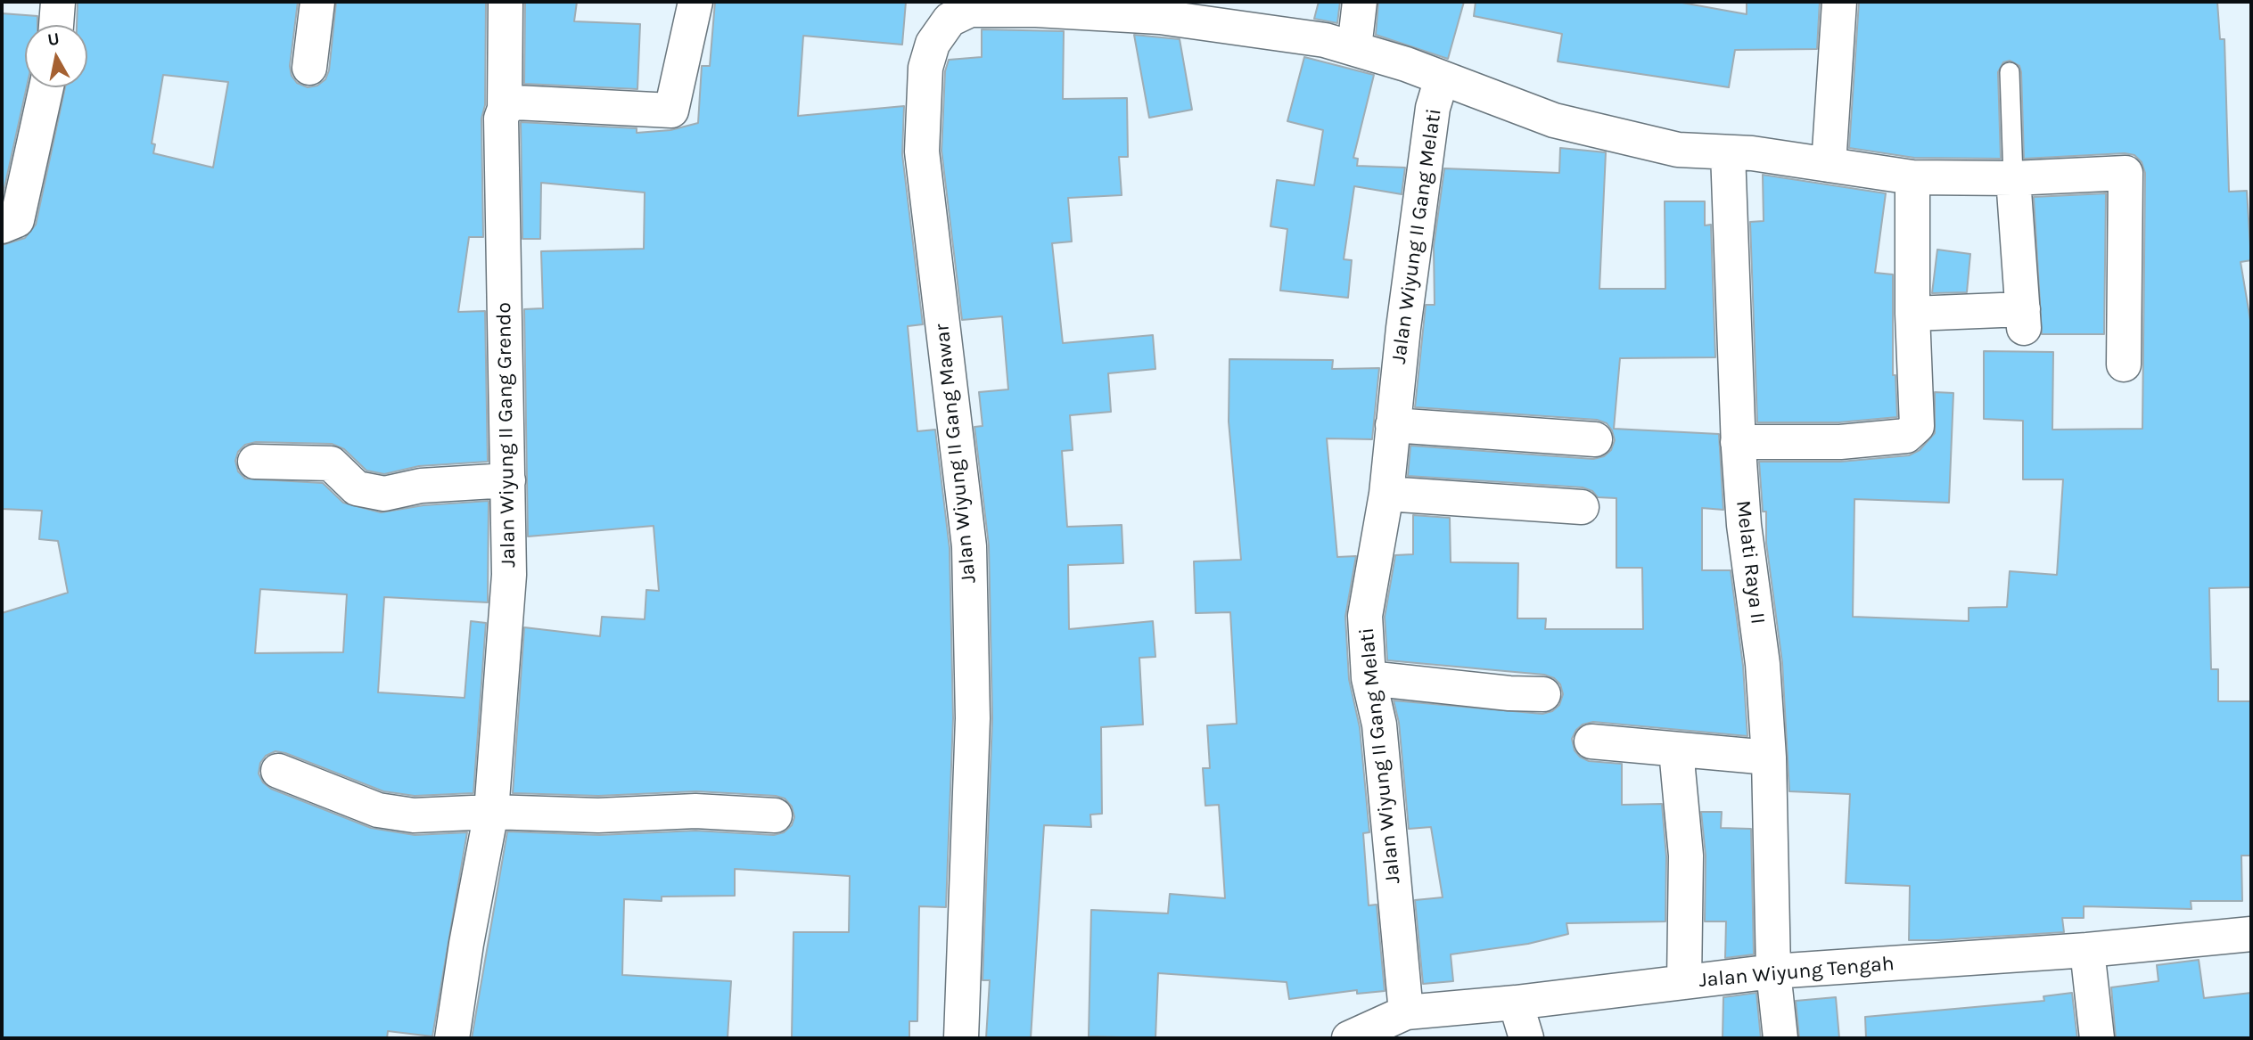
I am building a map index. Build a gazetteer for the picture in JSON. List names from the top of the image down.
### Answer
{
  "streets": {
    "street": [
      "Jalan Wiyung II Gang Melati",
      "Jalan Wiyung II Gang Grendo",
      "Jalan Wiyung II Gang Mawar",
      "Melati Raya II",
      "Jalan Wiyung Tengah"
    ]
  },
  "crossings": [
    ["Jalan Wiyung II Gang Melati", "Melati Raya II"],
    ["Jalan Wiyung II Gang Melati", "Jalan Wiyung Tengah"],
    ["Melati Raya II", "Jalan Wiyung Tengah"]
  ],
  "north": "top"
}
